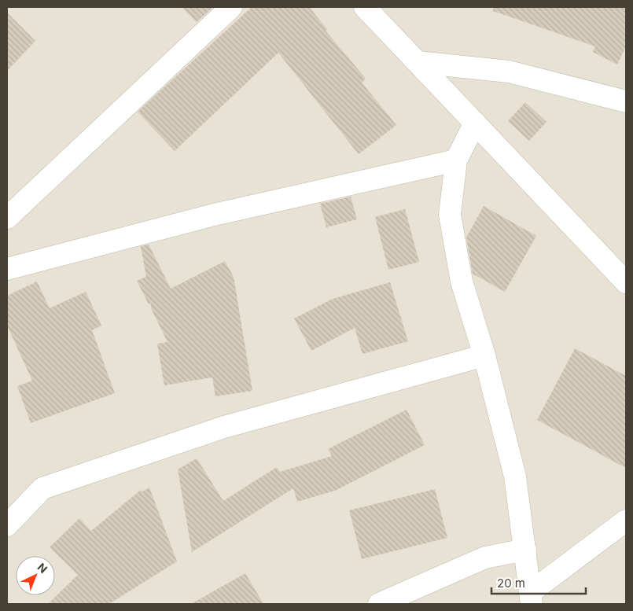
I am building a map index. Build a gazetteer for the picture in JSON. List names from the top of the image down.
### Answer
{
  "scale_bar": "20 m",
  "north": "top right"
}
